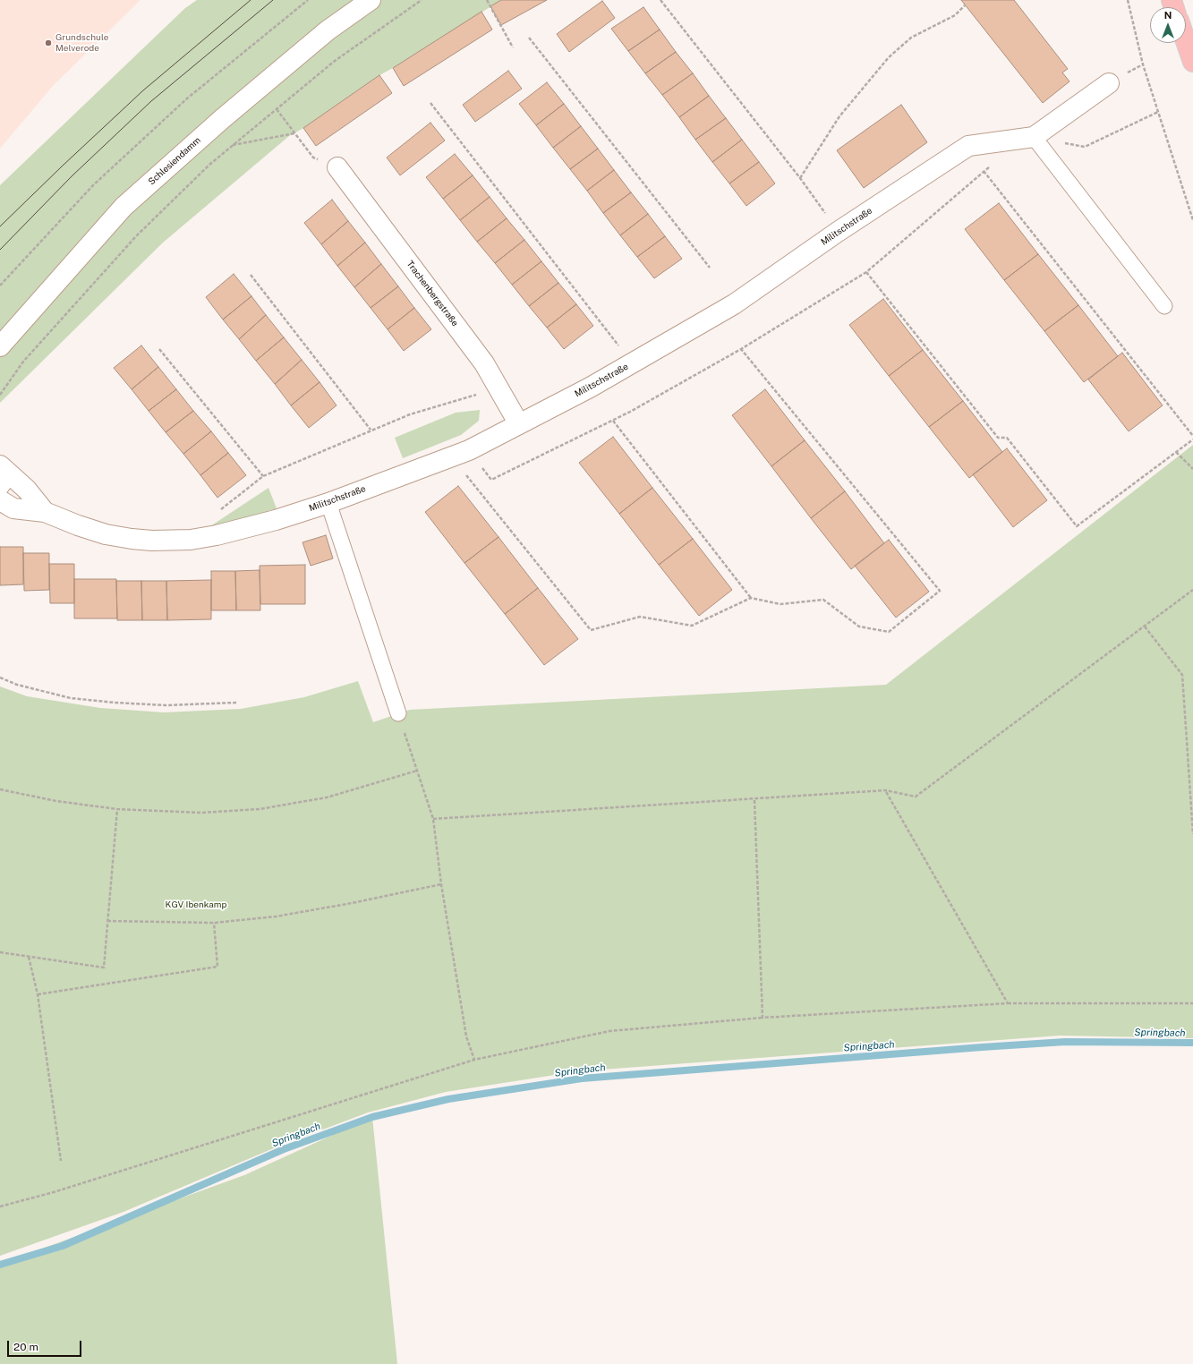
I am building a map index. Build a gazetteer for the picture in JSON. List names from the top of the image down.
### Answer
{
  "streets": {
    "street": ["Schlesiendamm", "Militschstraße", "Trachenbergstraße"]
  },
  "crossings": [
    ["Militschstraße", "Trachenbergstraße"]
  ],
  "water": ["Springbach"],
  "parks": ["KGV Ibenkamp"],
  "places": ["Grundschule Melverode"],
  "scale_bar": "20 m",
  "north": "top"
}
